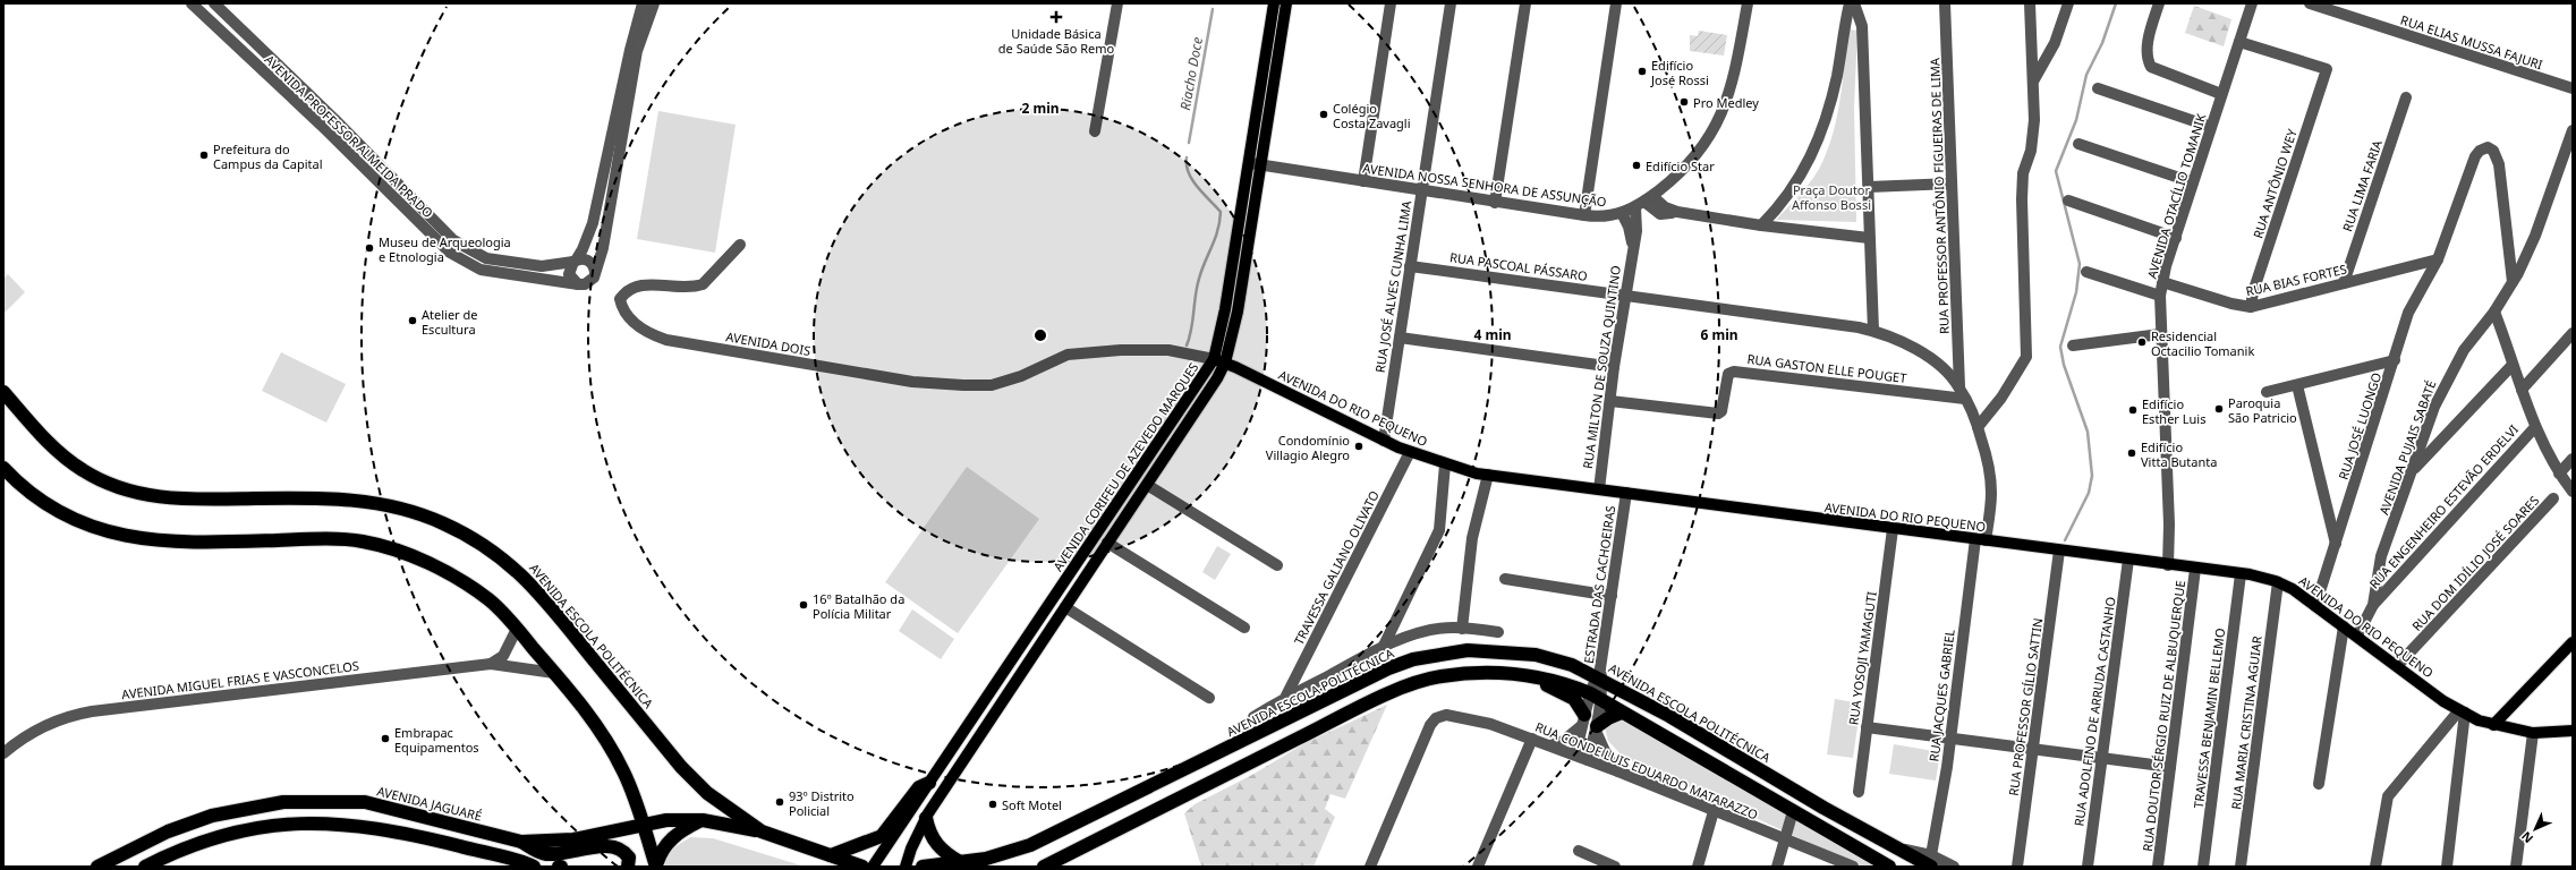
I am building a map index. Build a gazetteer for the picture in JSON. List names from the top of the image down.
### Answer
{
  "streets": {
    "highway": ["AVENIDA ESCOLA POLITÉCNICA", "AVENIDA JAGUARÉ"],
    "main road": ["AVENIDA DO RIO PEQUENO", "AVENIDA CORIFEU DE AZEVEDO MARQUES"],
    "street": [
      "RUA ELIAS MUSSA FAJURI",
      "AVENIDA PROFESSOR ALMEIDA PRADO",
      "RUA ANTÔNIO WEY",
      "AVENIDA NOSSA SENHORA DE ASSUNÇÃO",
      "RUA LIMA FARIA",
      "RUA PROFESSOR ANTÔNIO FIGUEIRAS DE LIMA",
      "AVENIDA OTACÍLIO TOMANIK",
      "RUA PASCOAL PÁSSARO",
      "RUA BIAS FORTES",
      "RUA JOSÉ ALVES CUNHA LIMA",
      "AVENIDA DOIS",
      "RUA MILTON DE SOUZA QUINTINO",
      "RUA GASTON ELLE POUGET",
      "RUA JOSÉ LUONGO",
      "AVENIDA PUJAIS SABATÉ",
      "RUA ENGENHEIRO ESTEVÃO ERDELVI",
      "RUA DOM IDÍLIO JOSÉ SOARES",
      "TRAVESSA GALIANO OLIVATO",
      "ESTRADA DAS CACHOEIRAS",
      "RUA YOSOJI YAMAGUTI",
      "AVENIDA MIGUEL FRIAS E VASCONCELOS",
      "RUA JACQUES GABRIEL",
      "RUA PROFESSOR GÍLIO SATTIN",
      "RUA ADOLFINO DE ARRUDA CASTANHO",
      "RUA DOUTOR SÉRGIO RUIZ DE ALBUQUERQUE",
      "TRAVESSA BENJAMIN BELLEMO",
      "RUA MARIA CRISTINA AGUIAR",
      "RUA CONDE LUIS EDUARDO MATARAZZO"
    ]
  },
  "crossings": [
    ["RUA ANTÔNIO WEY", "AVENIDA OTACÍLIO TOMANIK"],
    ["RUA ANTÔNIO WEY", "RUA BIAS FORTES"],
    ["AVENIDA NOSSA SENHORA DE ASSUNÇÃO", "RUA JOSÉ ALVES CUNHA LIMA"],
    ["AVENIDA NOSSA SENHORA DE ASSUNÇÃO", "RUA MILTON DE SOUZA QUINTINO"],
    ["AVENIDA NOSSA SENHORA DE ASSUNÇÃO", "AVENIDA CORIFEU DE AZEVEDO MARQUES"],
    ["RUA LIMA FARIA", "RUA BIAS FORTES"],
    ["RUA PROFESSOR ANTÔNIO FIGUEIRAS DE LIMA", "RUA PASCOAL PÁSSARO"],
    ["RUA PROFESSOR ANTÔNIO FIGUEIRAS DE LIMA", "RUA JACQUES GABRIEL"],
    ["AVENIDA OTACÍLIO TOMANIK", "RUA BIAS FORTES"],
    ["AVENIDA OTACÍLIO TOMANIK", "AVENIDA DO RIO PEQUENO"],
    ["RUA PASCOAL PÁSSARO", "RUA JOSÉ ALVES CUNHA LIMA"],
    ["RUA PASCOAL PÁSSARO", "RUA MILTON DE SOUZA QUINTINO"],
    ["RUA PASCOAL PÁSSARO", "RUA JACQUES GABRIEL"],
    ["RUA BIAS FORTES", "RUA JOSÉ LUONGO"],
    ["RUA JOSÉ ALVES CUNHA LIMA", "AVENIDA DO RIO PEQUENO"],
    ["AVENIDA DOIS", "AVENIDA DO RIO PEQUENO"],
    ["AVENIDA DOIS", "AVENIDA CORIFEU DE AZEVEDO MARQUES"],
    ["RUA MILTON DE SOUZA QUINTINO", "RUA GASTON ELLE POUGET"],
    ["RUA MILTON DE SOUZA QUINTINO", "AVENIDA DO RIO PEQUENO"],
    ["RUA GASTON ELLE POUGET", "RUA JACQUES GABRIEL"],
    ["AVENIDA DO RIO PEQUENO", "RUA JOSÉ LUONGO"],
    ["AVENIDA DO RIO PEQUENO", "AVENIDA PUJAIS SABATÉ"],
    ["AVENIDA DO RIO PEQUENO", "AVENIDA CORIFEU DE AZEVEDO MARQUES"],
    ["AVENIDA DO RIO PEQUENO", "RUA DOM IDÍLIO JOSÉ SOARES"],
    ["AVENIDA DO RIO PEQUENO", "TRAVESSA GALIANO OLIVATO"],
    ["AVENIDA DO RIO PEQUENO", "ESTRADA DAS CACHOEIRAS"],
    ["AVENIDA DO RIO PEQUENO", "RUA YOSOJI YAMAGUTI"],
    ["AVENIDA DO RIO PEQUENO", "RUA JACQUES GABRIEL"],
    ["AVENIDA DO RIO PEQUENO", "RUA PROFESSOR GÍLIO SATTIN"],
    ["AVENIDA DO RIO PEQUENO", "RUA ADOLFINO DE ARRUDA CASTANHO"],
    ["AVENIDA DO RIO PEQUENO", "RUA DOUTOR SÉRGIO RUIZ DE ALBUQUERQUE"],
    ["AVENIDA DO RIO PEQUENO", "TRAVESSA BENJAMIN BELLEMO"],
    ["AVENIDA DO RIO PEQUENO", "RUA MARIA CRISTINA AGUIAR"],
    ["RUA JOSÉ LUONGO", "AVENIDA PUJAIS SABATÉ"],
    ["AVENIDA PUJAIS SABATÉ", "RUA ENGENHEIRO ESTEVÃO ERDELVI"],
    ["ESTRADA DAS CACHOEIRAS", "AVENIDA ESCOLA POLITÉCNICA"],
    ["ESTRADA DAS CACHOEIRAS", "RUA CONDE LUIS EDUARDO MATARAZZO"],
    ["AVENIDA ESCOLA POLITÉCNICA", "RUA JACQUES GABRIEL"],
    ["AVENIDA ESCOLA POLITÉCNICA", "AVENIDA JAGUARÉ"]
  ],
  "water": ["Riacho Doce"],
  "parks": ["Praça Doutor Affonso Bossi"],
  "places": {
    "health": ["Unidade Básica de Saúde São Remo"],
    "other": [
      "Edifício José Rossi",
      "Pro Medley",
      "Colégio Costa Zavagli",
      "Prefeitura do Campus da Capital",
      "Edifício Star",
      "Museu de Arqueologia e Etnologia",
      "Atelier de Escultura",
      "Residencial Octacilio Tomanik",
      "Paroquia São Patricio",
      "Edifício Esther Luis",
      "Condomínio Villagio Alegro",
      "Edifício Vitta Butanta",
      "16º Batalhão da Polícia Militar",
      "Embrapac Equipamentos",
      "93º Distrito Policial",
      "Soft Motel"
    ]
  },
  "north": "bottom left",
  "rings": ["2 min", "4 min", "6 min"]
}
